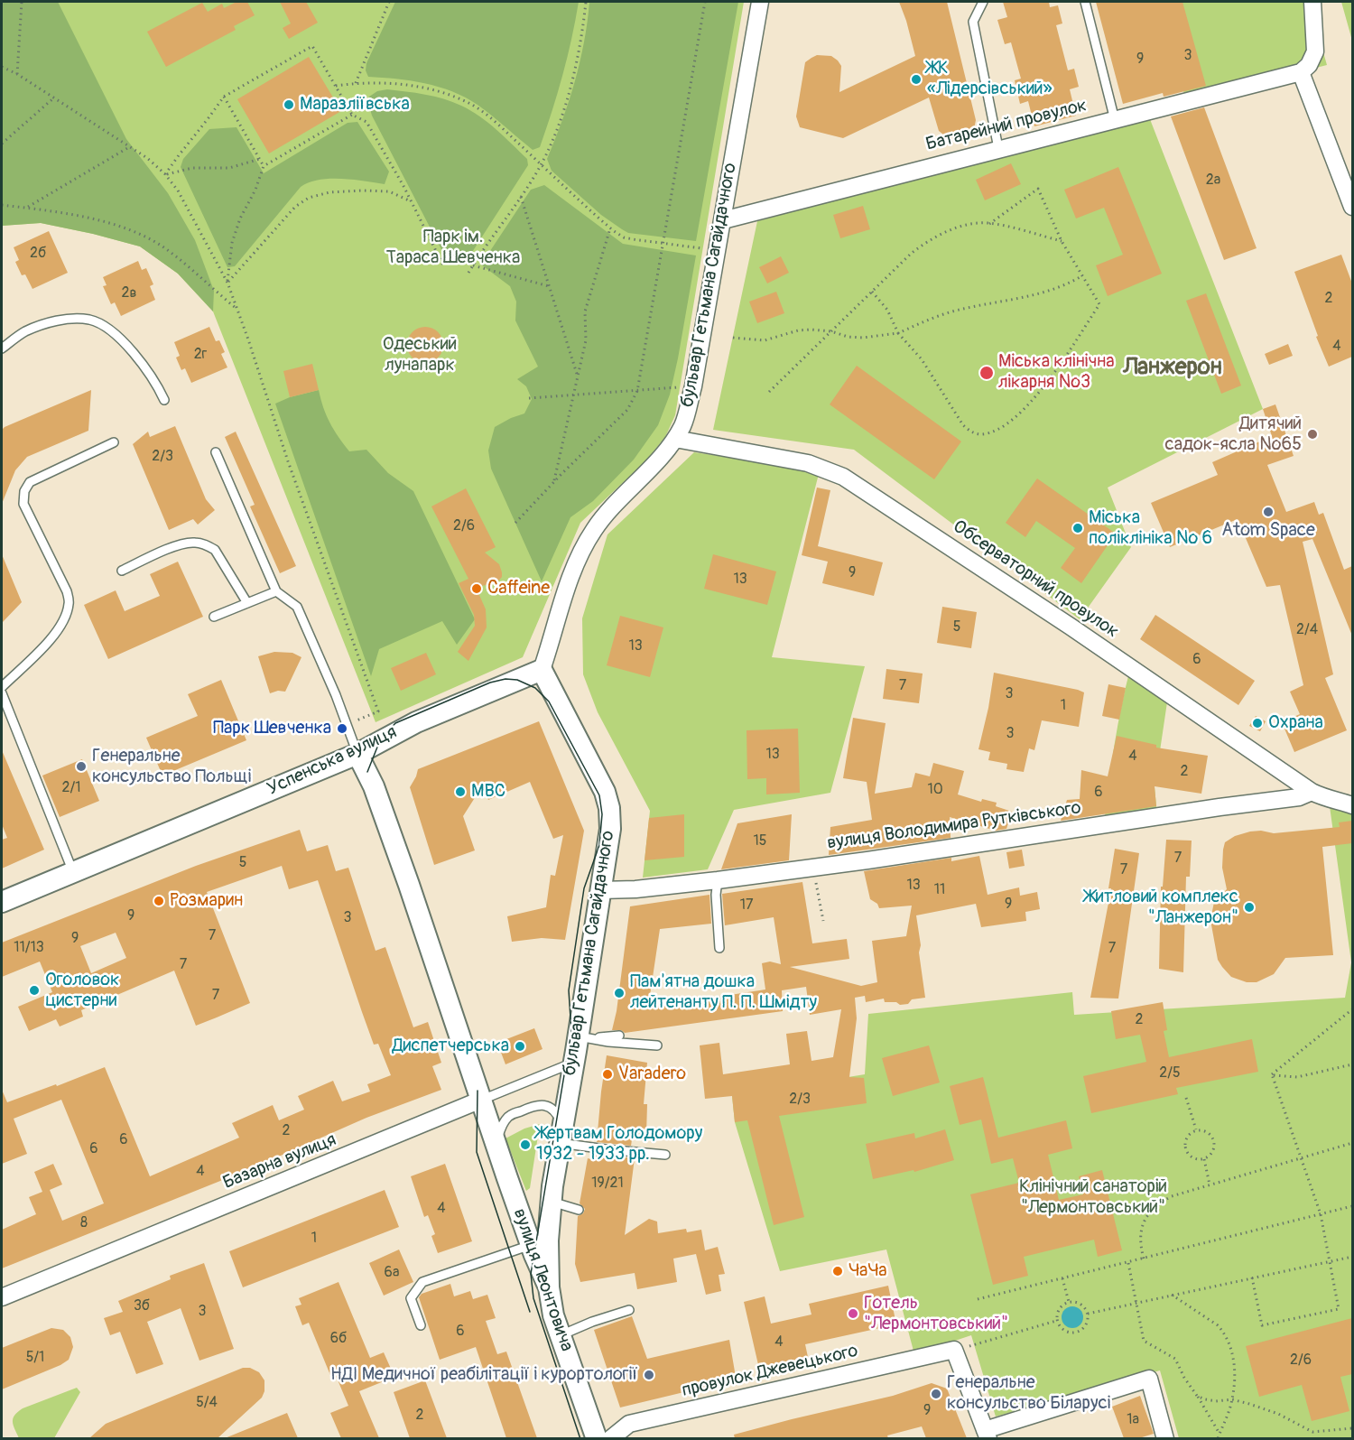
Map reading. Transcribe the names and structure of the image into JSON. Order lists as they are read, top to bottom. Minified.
{"streets":{"street":["Батарейний провулок","бульвар Гетьмана Сагайдачного","Обсерваторний провулок","Успенська вулиця","вулиця Володимира Рутківського","Базарна вулиця","вулиця Леонтовича","провулок Джевецького"]},"crossings":[["Батарейний провулок","бульвар Гетьмана Сагайдачного"],["бульвар Гетьмана Сагайдачного","Обсерваторний провулок"],["бульвар Гетьмана Сагайдачного","Успенська вулиця"],["бульвар Гетьмана Сагайдачного","вулиця Володимира Рутківського"],["бульвар Гетьмана Сагайдачного","Базарна вулиця"],["бульвар Гетьмана Сагайдачного","вулиця Леонтовича"],["Обсерваторний провулок","вулиця Володимира Рутківського"],["Успенська вулиця","вулиця Леонтовича"],["Базарна вулиця","вулиця Леонтовича"]],"districts":["Ланжерон"],"parks":["Парк ім. Тараса Шевченка","Одеський лунапарк","Клінічний санаторій \"Лермонтовський\""],"places":["ЖК «Лідерсівський»","Маразліївська","Міська клінічна лікарня №3","Дитячий садок-ясла №65","Atom Space","Міська поліклініка № 6","Caffeine","Охрана","Парк Шевченка","Генеральне консульство Польщі","МВС","Розмарин","Житловий комплекс \"Ланжерон\"","Оголовок цистерни","Пам'ятна дошка лейтенанту П. П. Шмідту","Диспетчерська","Varadero","Жертвам Голодомору 1932 - 1933 рр.","ЧаЧа","Готель \"Лермонтовський\"","НДІ Медичної реабілітації і курортології","Генеральне консульство Біларусі"],"house_numbers":["3","9","2а","2б","2в","2","4","2г","2/3","2/6","9","13","5","2/4","13","6","7","3","1","3","13","4","2","2/1","10","6","15","7","5","7","13","11","9","17","9","3","7","9","11/13","7","7","7","2","2/5","2/3","2","6","6","4","19/21","4","8","1","6а","3б","3","6","6б","4","5/1","2/6","5/4","9","2","1а"]}
